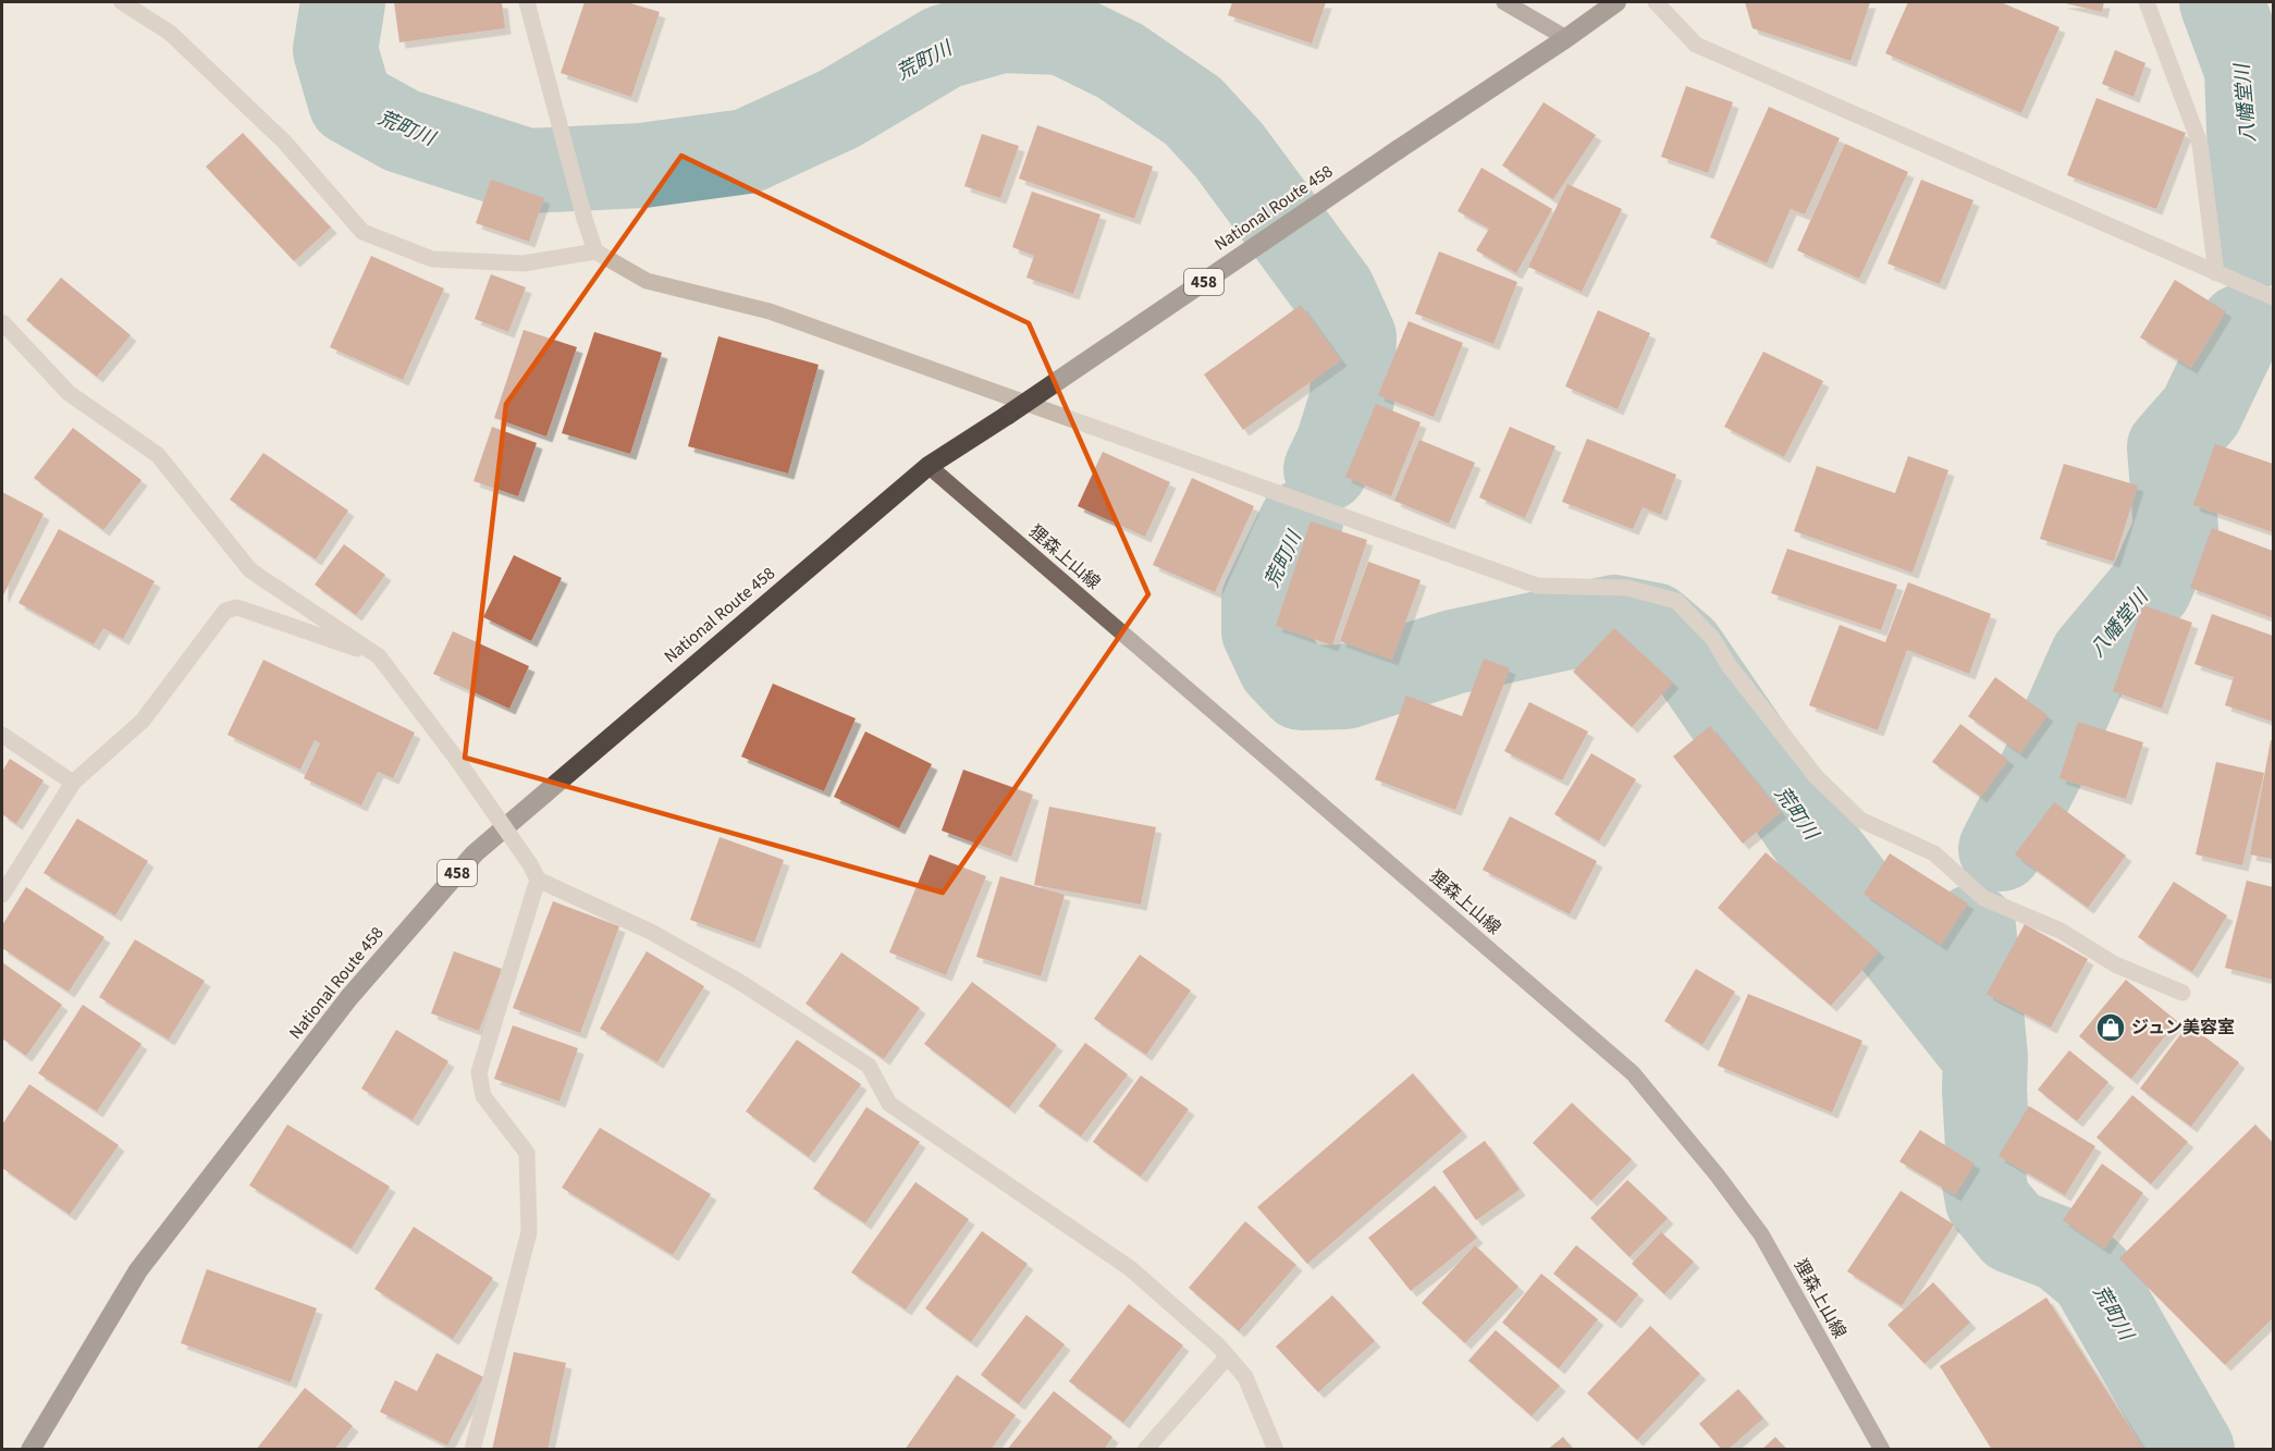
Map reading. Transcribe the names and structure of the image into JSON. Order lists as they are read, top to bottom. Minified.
{"streets":{"highway":["National Route 458","458"],"main road":["狸森上山線"]},"crossings":[["National Route 458","狸森上山線"]],"water":["荒町川","八幡堂川"],"places":{"shop":["ジュン美容室"]}}
